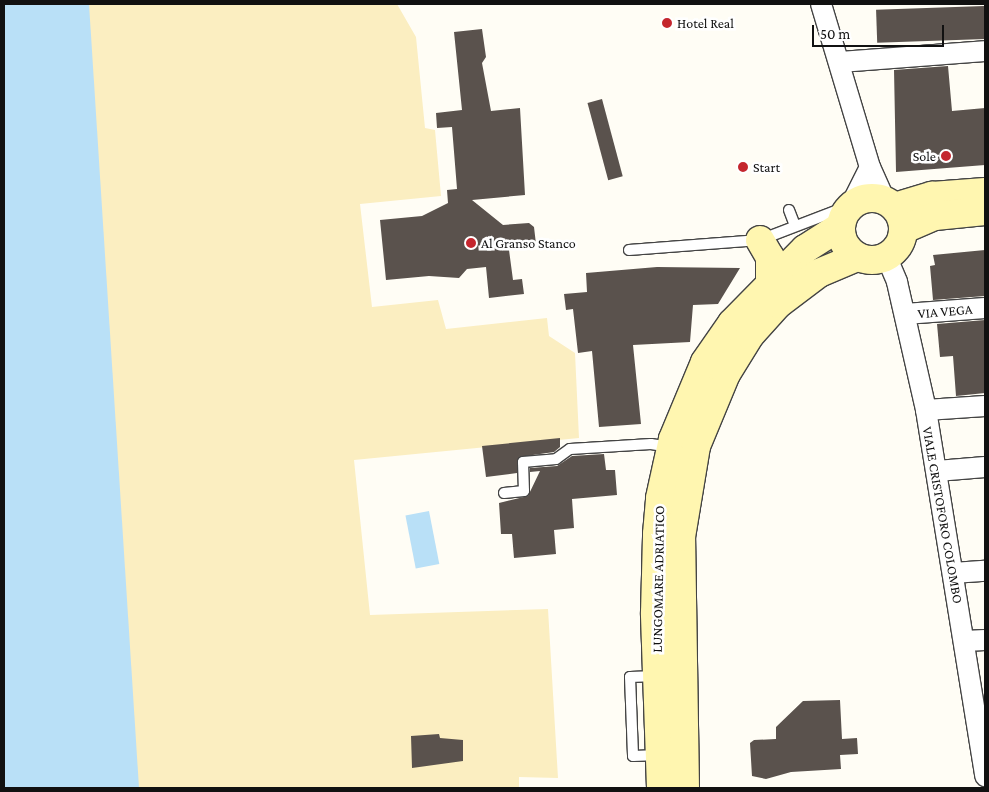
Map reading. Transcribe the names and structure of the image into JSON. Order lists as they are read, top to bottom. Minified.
{"streets":{"street":["VIA VEGA","VIALE CRISTOFORO COLOMBO","LUNGOMARE ADRIATICO"]},"crossings":[["VIA VEGA","VIALE CRISTOFORO COLOMBO"],["VIALE CRISTOFORO COLOMBO","LUNGOMARE ADRIATICO"]],"places":["Hotel Real","Sole","Start","Al Granso Stanco"],"scale_bar":"50 m"}
